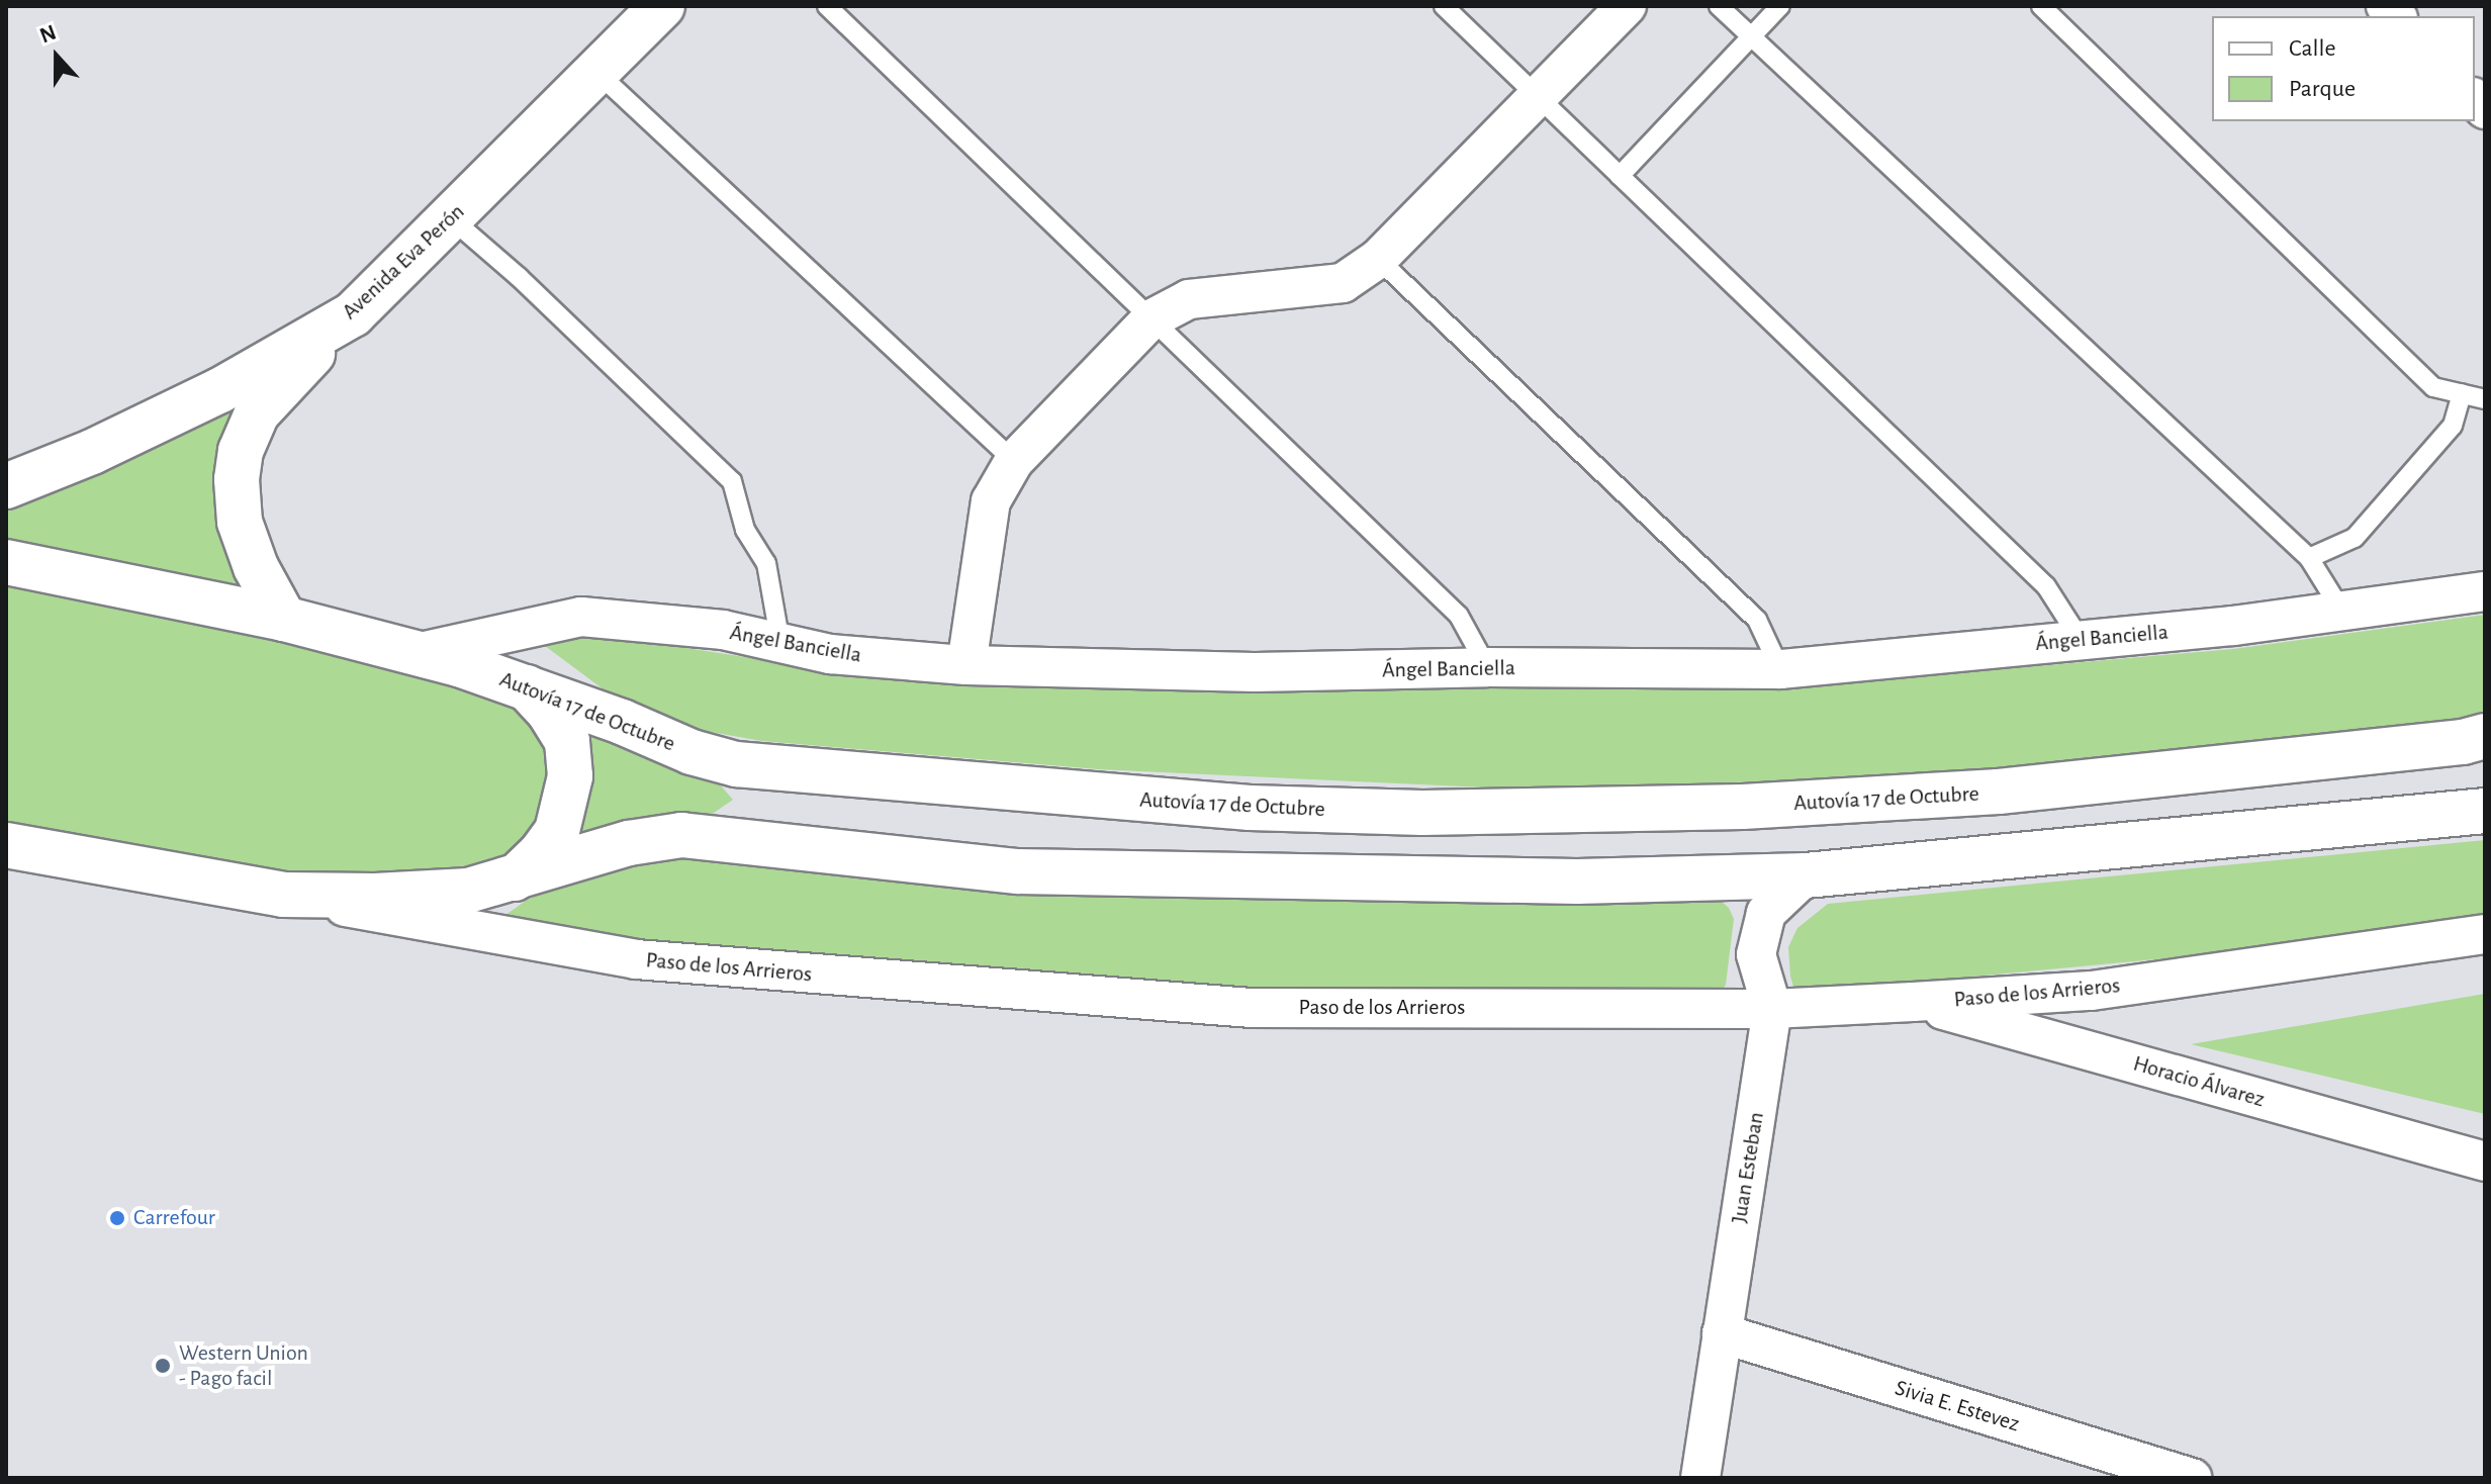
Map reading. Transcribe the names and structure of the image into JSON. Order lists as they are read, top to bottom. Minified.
{"streets":{"main road":["Avenida Eva Perón","Autovía 17 de Octubre"],"street":["Ángel Banciella","Paso de los Arrieros","Horacio Álvarez","Juan Esteban","Sivia E. Estevez"]},"crossings":[["Ángel Banciella","Autovía 17 de Octubre"],["Paso de los Arrieros","Horacio Álvarez"],["Paso de los Arrieros","Juan Esteban"],["Juan Esteban","Sivia E. Estevez"]],"places":["Carrefour","Western Union - Pago facil"],"legend":["Calle","Parque"],"north":"top"}
